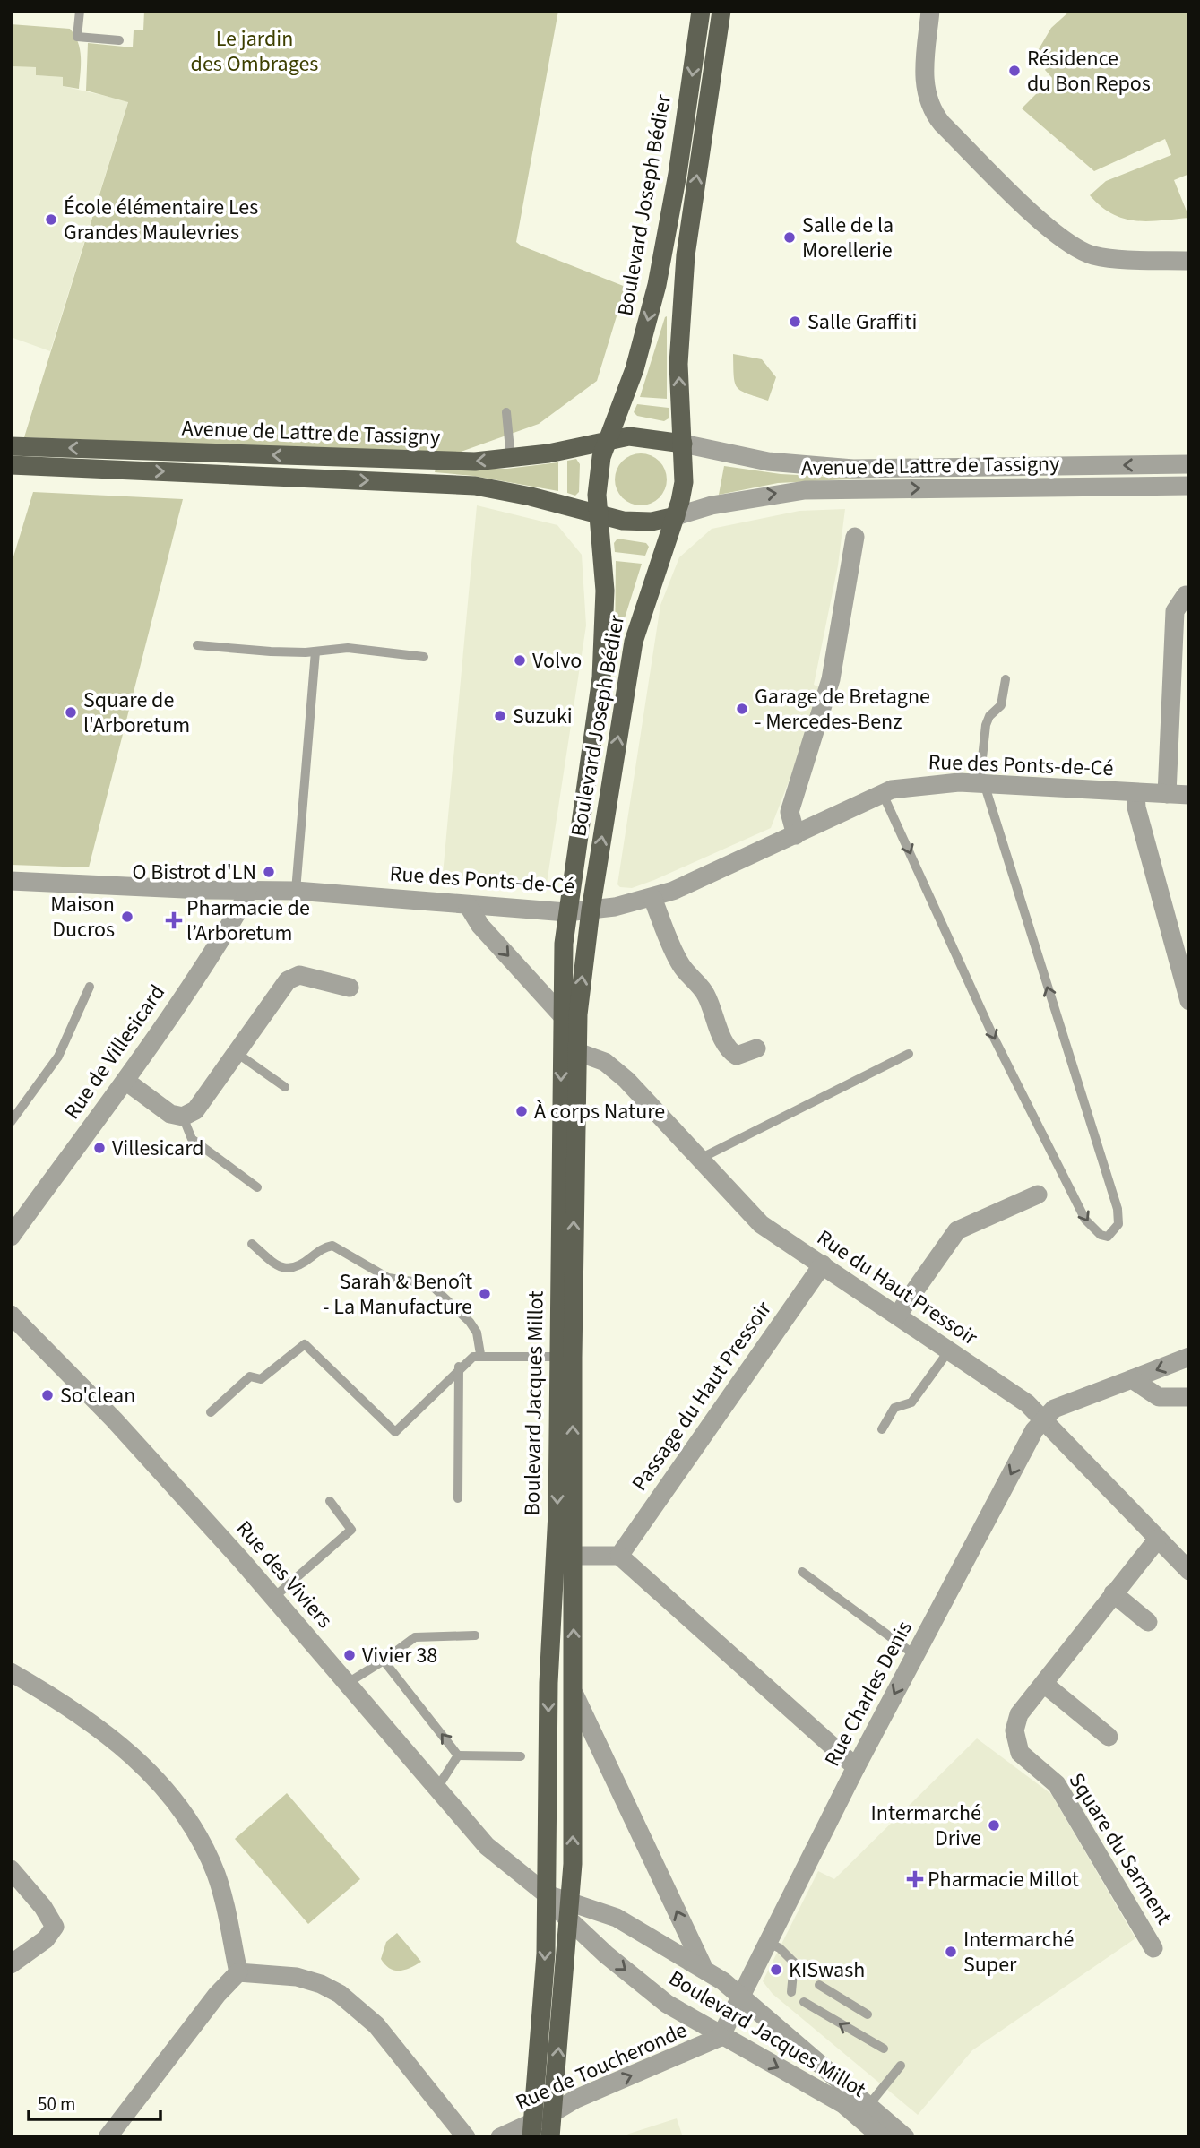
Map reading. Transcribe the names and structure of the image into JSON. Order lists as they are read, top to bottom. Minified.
{"streets":{"main road":["Boulevard Joseph Bédier","Avenue de Lattre de Tassigny","Boulevard Jacques Millot"],"street":["Rue des Ponts-de-Cé","Rue de Villesicard","Rue du Haut Pressoir","Passage du Haut Pressoir","Rue des Viviers","Rue Charles Denis","Square du Sarment","Rue de Toucheronde"]},"crossings":[["Boulevard Joseph Bédier","Avenue de Lattre de Tassigny"],["Boulevard Joseph Bédier","Rue des Ponts-de-Cé"],["Boulevard Joseph Bédier","Boulevard Jacques Millot"],["Rue des Ponts-de-Cé","Rue de Villesicard"],["Rue des Ponts-de-Cé","Boulevard Jacques Millot"],["Rue du Haut Pressoir","Passage du Haut Pressoir"],["Rue du Haut Pressoir","Boulevard Jacques Millot"],["Rue du Haut Pressoir","Rue Charles Denis"],["Rue du Haut Pressoir","Square du Sarment"],["Boulevard Jacques Millot","Rue des Viviers"],["Boulevard Jacques Millot","Rue Charles Denis"],["Boulevard Jacques Millot","Rue de Toucheronde"],["Rue Charles Denis","Rue de Toucheronde"]],"one_way":["Rue Charles Denis","Rue de Toucheronde"],"parks":["Le jardin des Ombrages"],"places":{"other":["Résidence du Bon Repos","École élémentaire Les Grandes Maulevries","Salle de la Morellerie","Salle Graffiti","Volvo","Garage de Bretagne - Mercedes-Benz","Square de l'Arboretum","Suzuki","O Bistrot d'LN","Maison Ducros","À corps Nature","Villesicard","Sarah & Benoît - La Manufacture","So'clean","Vivier 38","Intermarché Drive","Intermarché Super","KISwash"],"health":["Pharmacie de l’Arboretum","Pharmacie Millot"]},"scale_bar":"50 m"}
